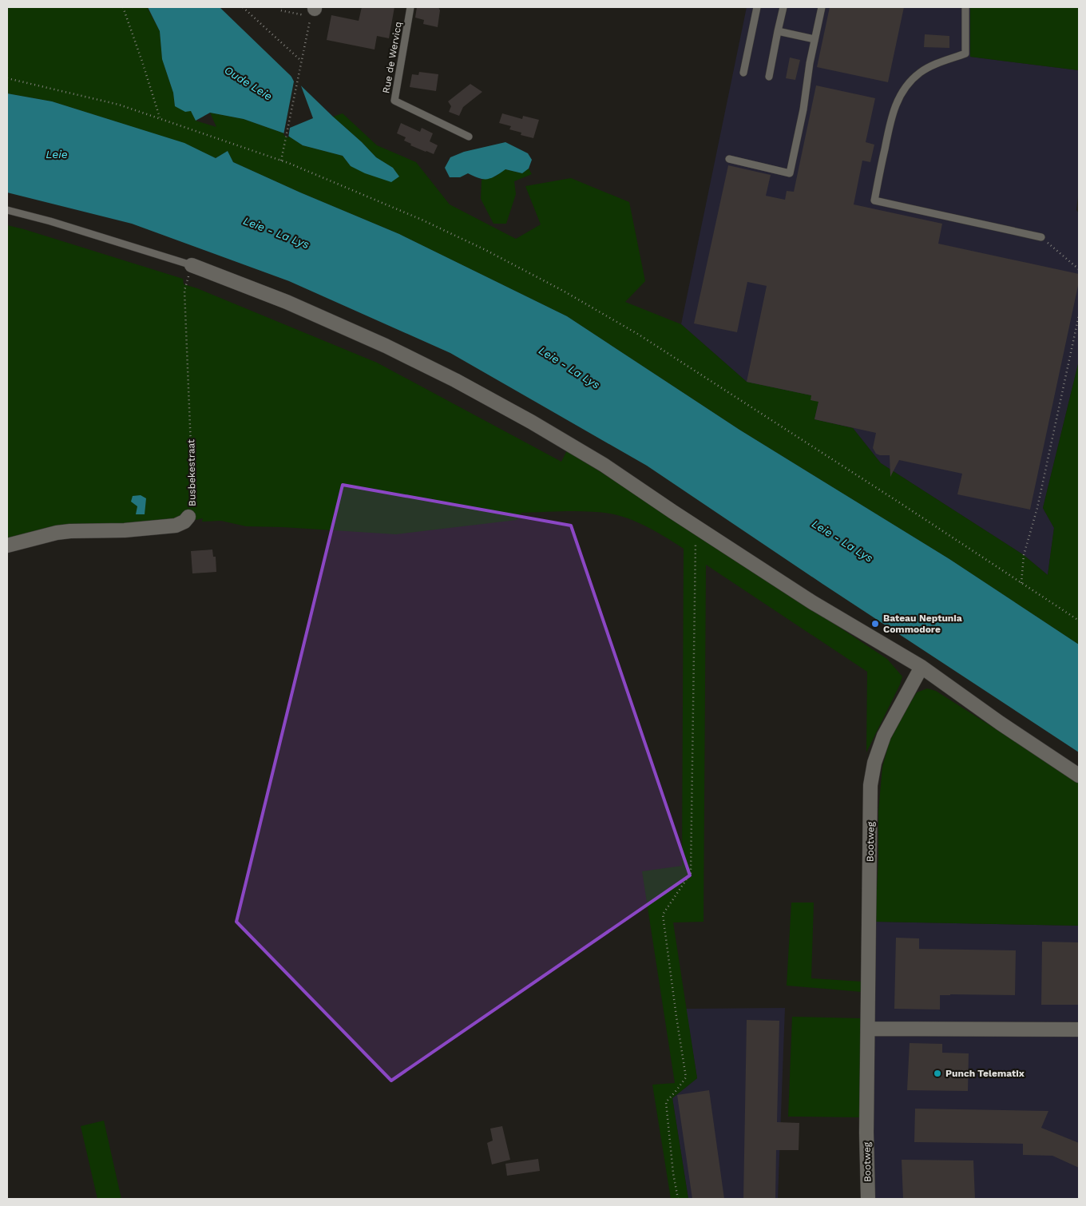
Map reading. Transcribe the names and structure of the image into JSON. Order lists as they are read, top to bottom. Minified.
{"streets":{"street":["Busbekestraat","Bootweg"],"lane":["Rue de Wervicq"]},"water":["Oude Leie","Leie","Leie - La Lys"],"places":["Bateau Neptunia Commodore","Punch Telematix"]}
